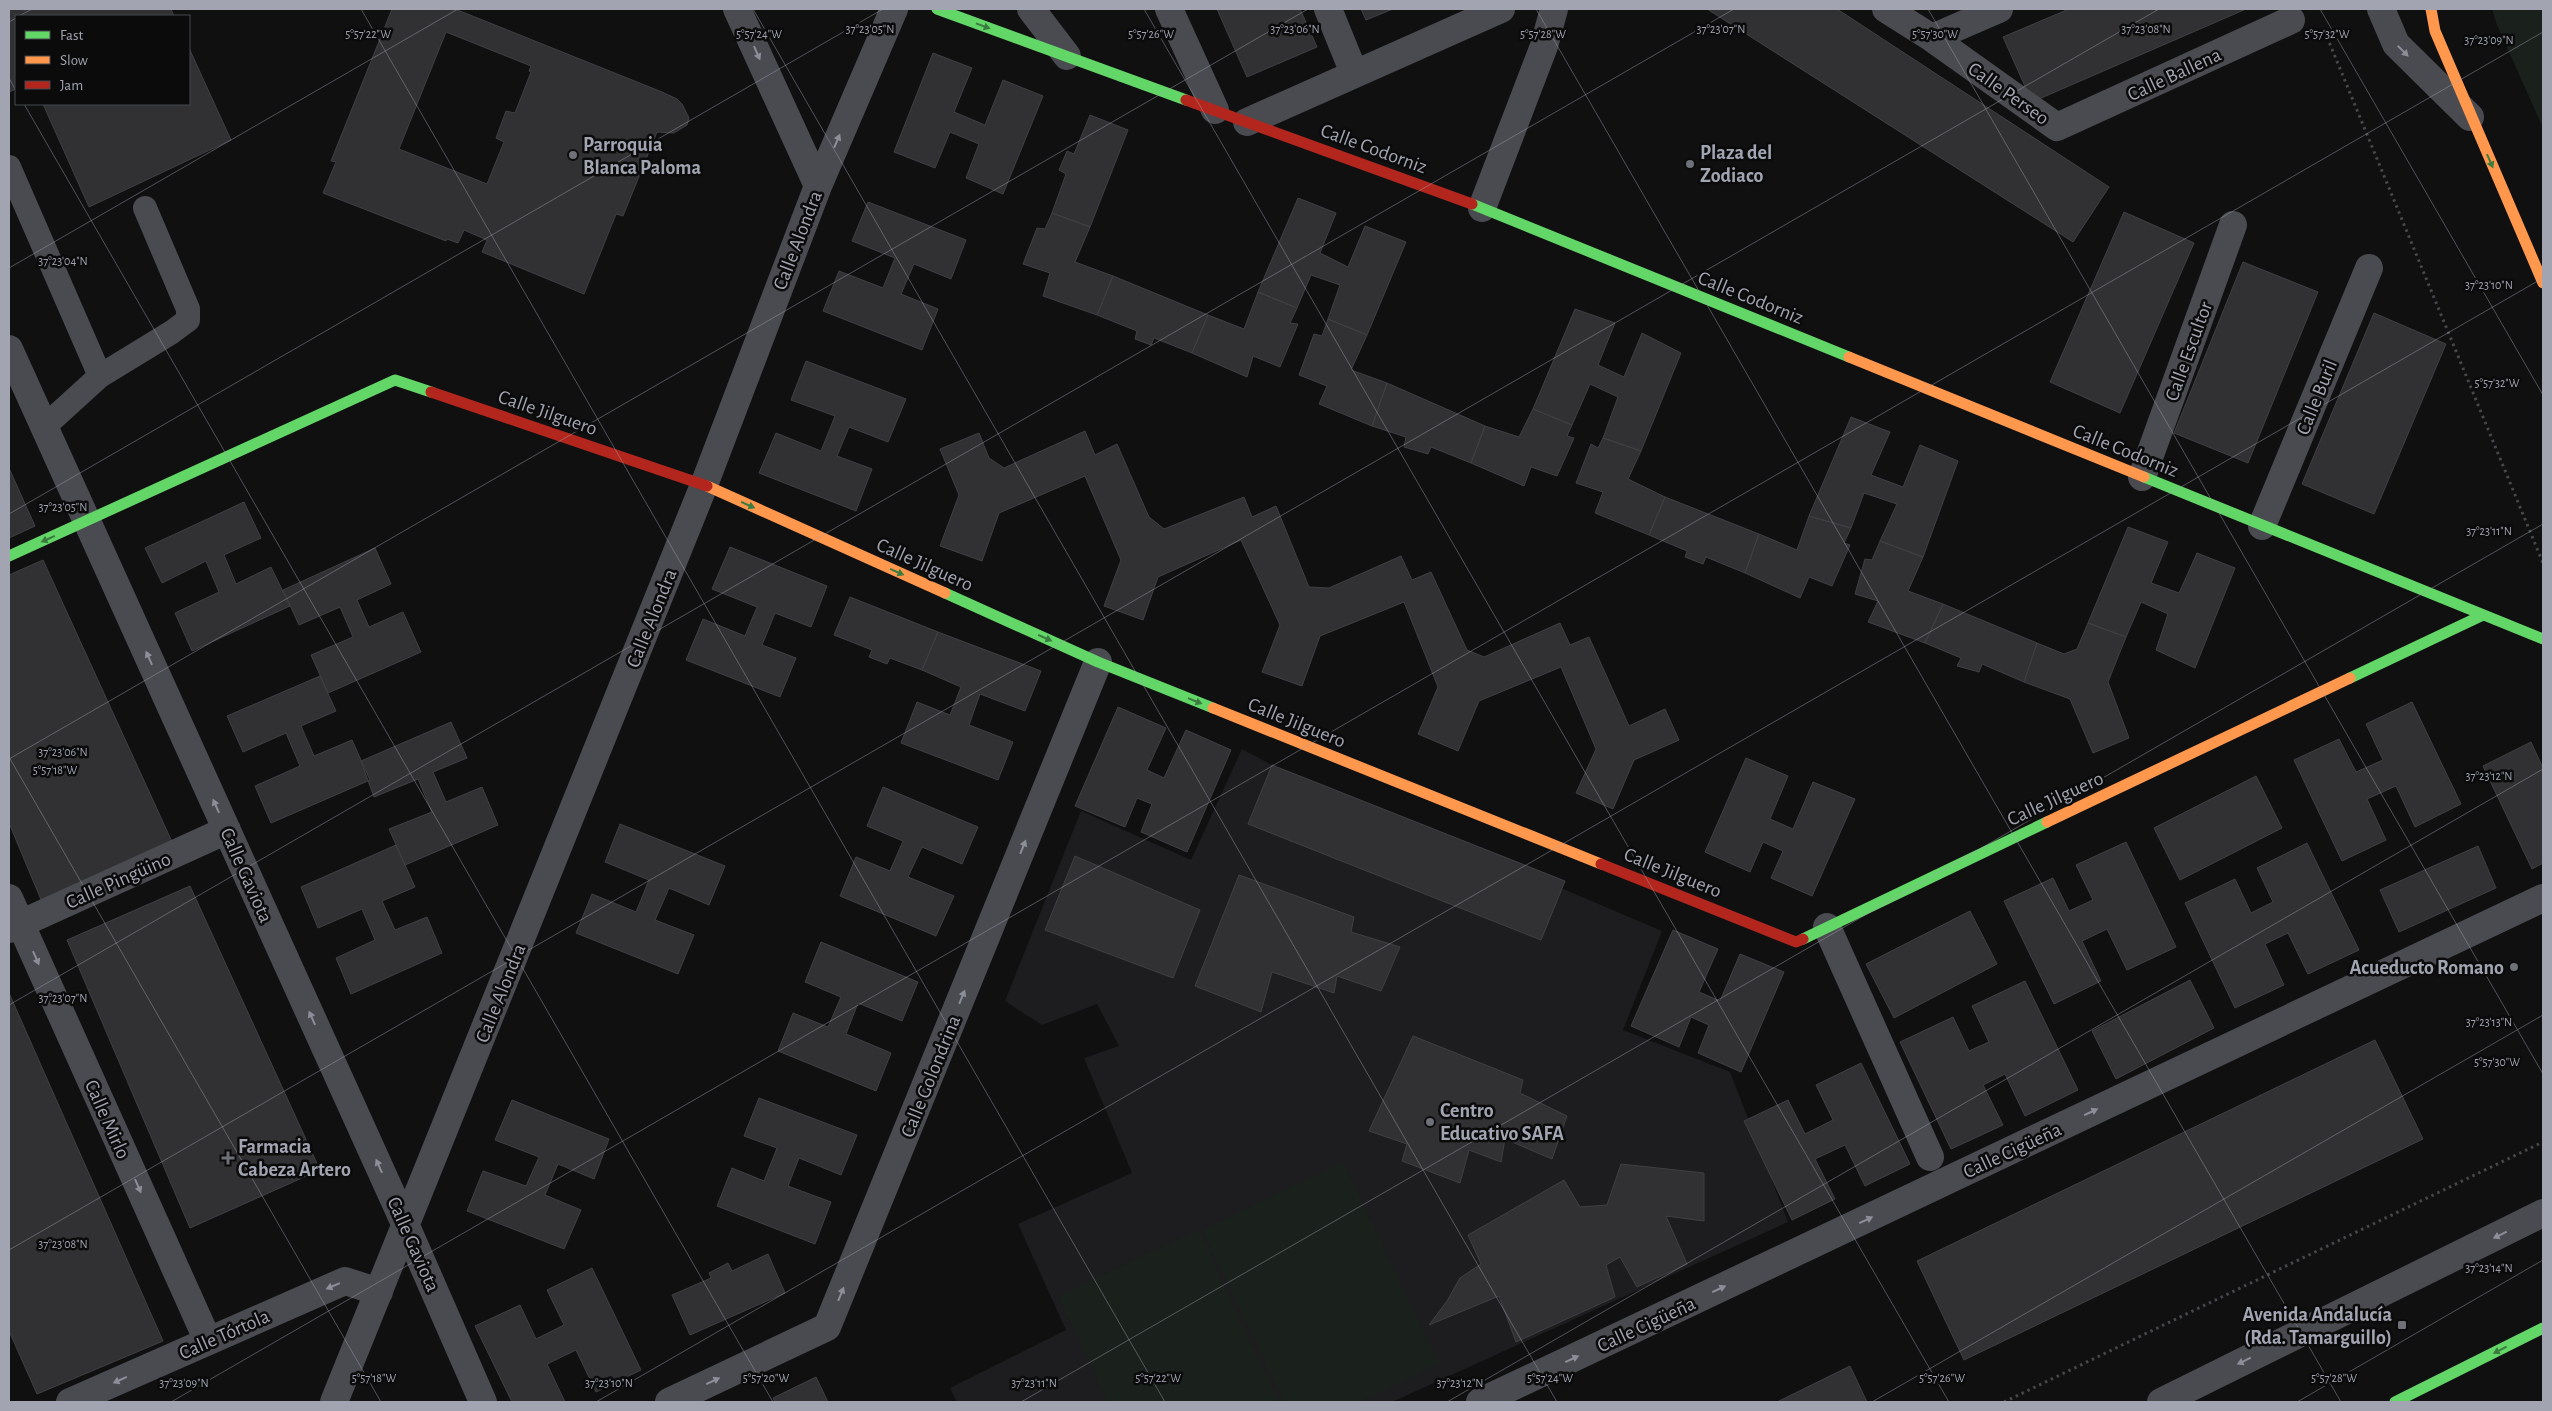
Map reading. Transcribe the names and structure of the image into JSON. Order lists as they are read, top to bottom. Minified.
{"streets":{"street":["Calle Ballena","Calle Perseo","Calle Codorniz","Calle Alondra","Calle Escultor","Calle Buril","Calle Jilguero","Calle Gaviota","Calle Pingüino","Calle Golondrina","Calle Mirlo","Calle Cigüeña","Calle Tórtola"]},"crossings":[["Calle Ballena","Calle Perseo"],["Calle Codorniz","Calle Escultor"],["Calle Codorniz","Calle Buril"],["Calle Codorniz","Calle Jilguero"],["Calle Alondra","Calle Jilguero"],["Calle Alondra","Calle Gaviota"],["Calle Alondra","Calle Tórtola"],["Calle Jilguero","Calle Gaviota"],["Calle Jilguero","Calle Golondrina"],["Calle Gaviota","Calle Pingüino"],["Calle Pingüino","Calle Mirlo"],["Calle Mirlo","Calle Tórtola"]],"one_way":["Calle Jilguero","Calle Gaviota","Calle Golondrina","Calle Mirlo","Calle Cigüeña","Calle Tórtola"],"places":{"other":["Parroquia Blanca Paloma","Plaza del Zodiaco","Acueducto Romano","Centro Educativo SAFA"],"health":["Farmacia Cabeza Artero"],"transit":["Avenida Andalucía (Rda. Tamarguillo)"]},"legend":["Fast","Slow","Jam"],"coordinates":["37°23'05\"N","37°23'06\"N","37°23'07\"N","37°23'08\"N","5°57'22\"W","5°57'24\"W","5°57'26\"W","5°57'28\"W","5°57'30\"W","5°57'32\"W","37°23'09\"N","37°23'04\"N","37°23'10\"N","37°23'11\"N","5°57'18\"W","37°23'12\"N","37°23'13\"N","37°23'14\"N","5°57'20\"W"]}
